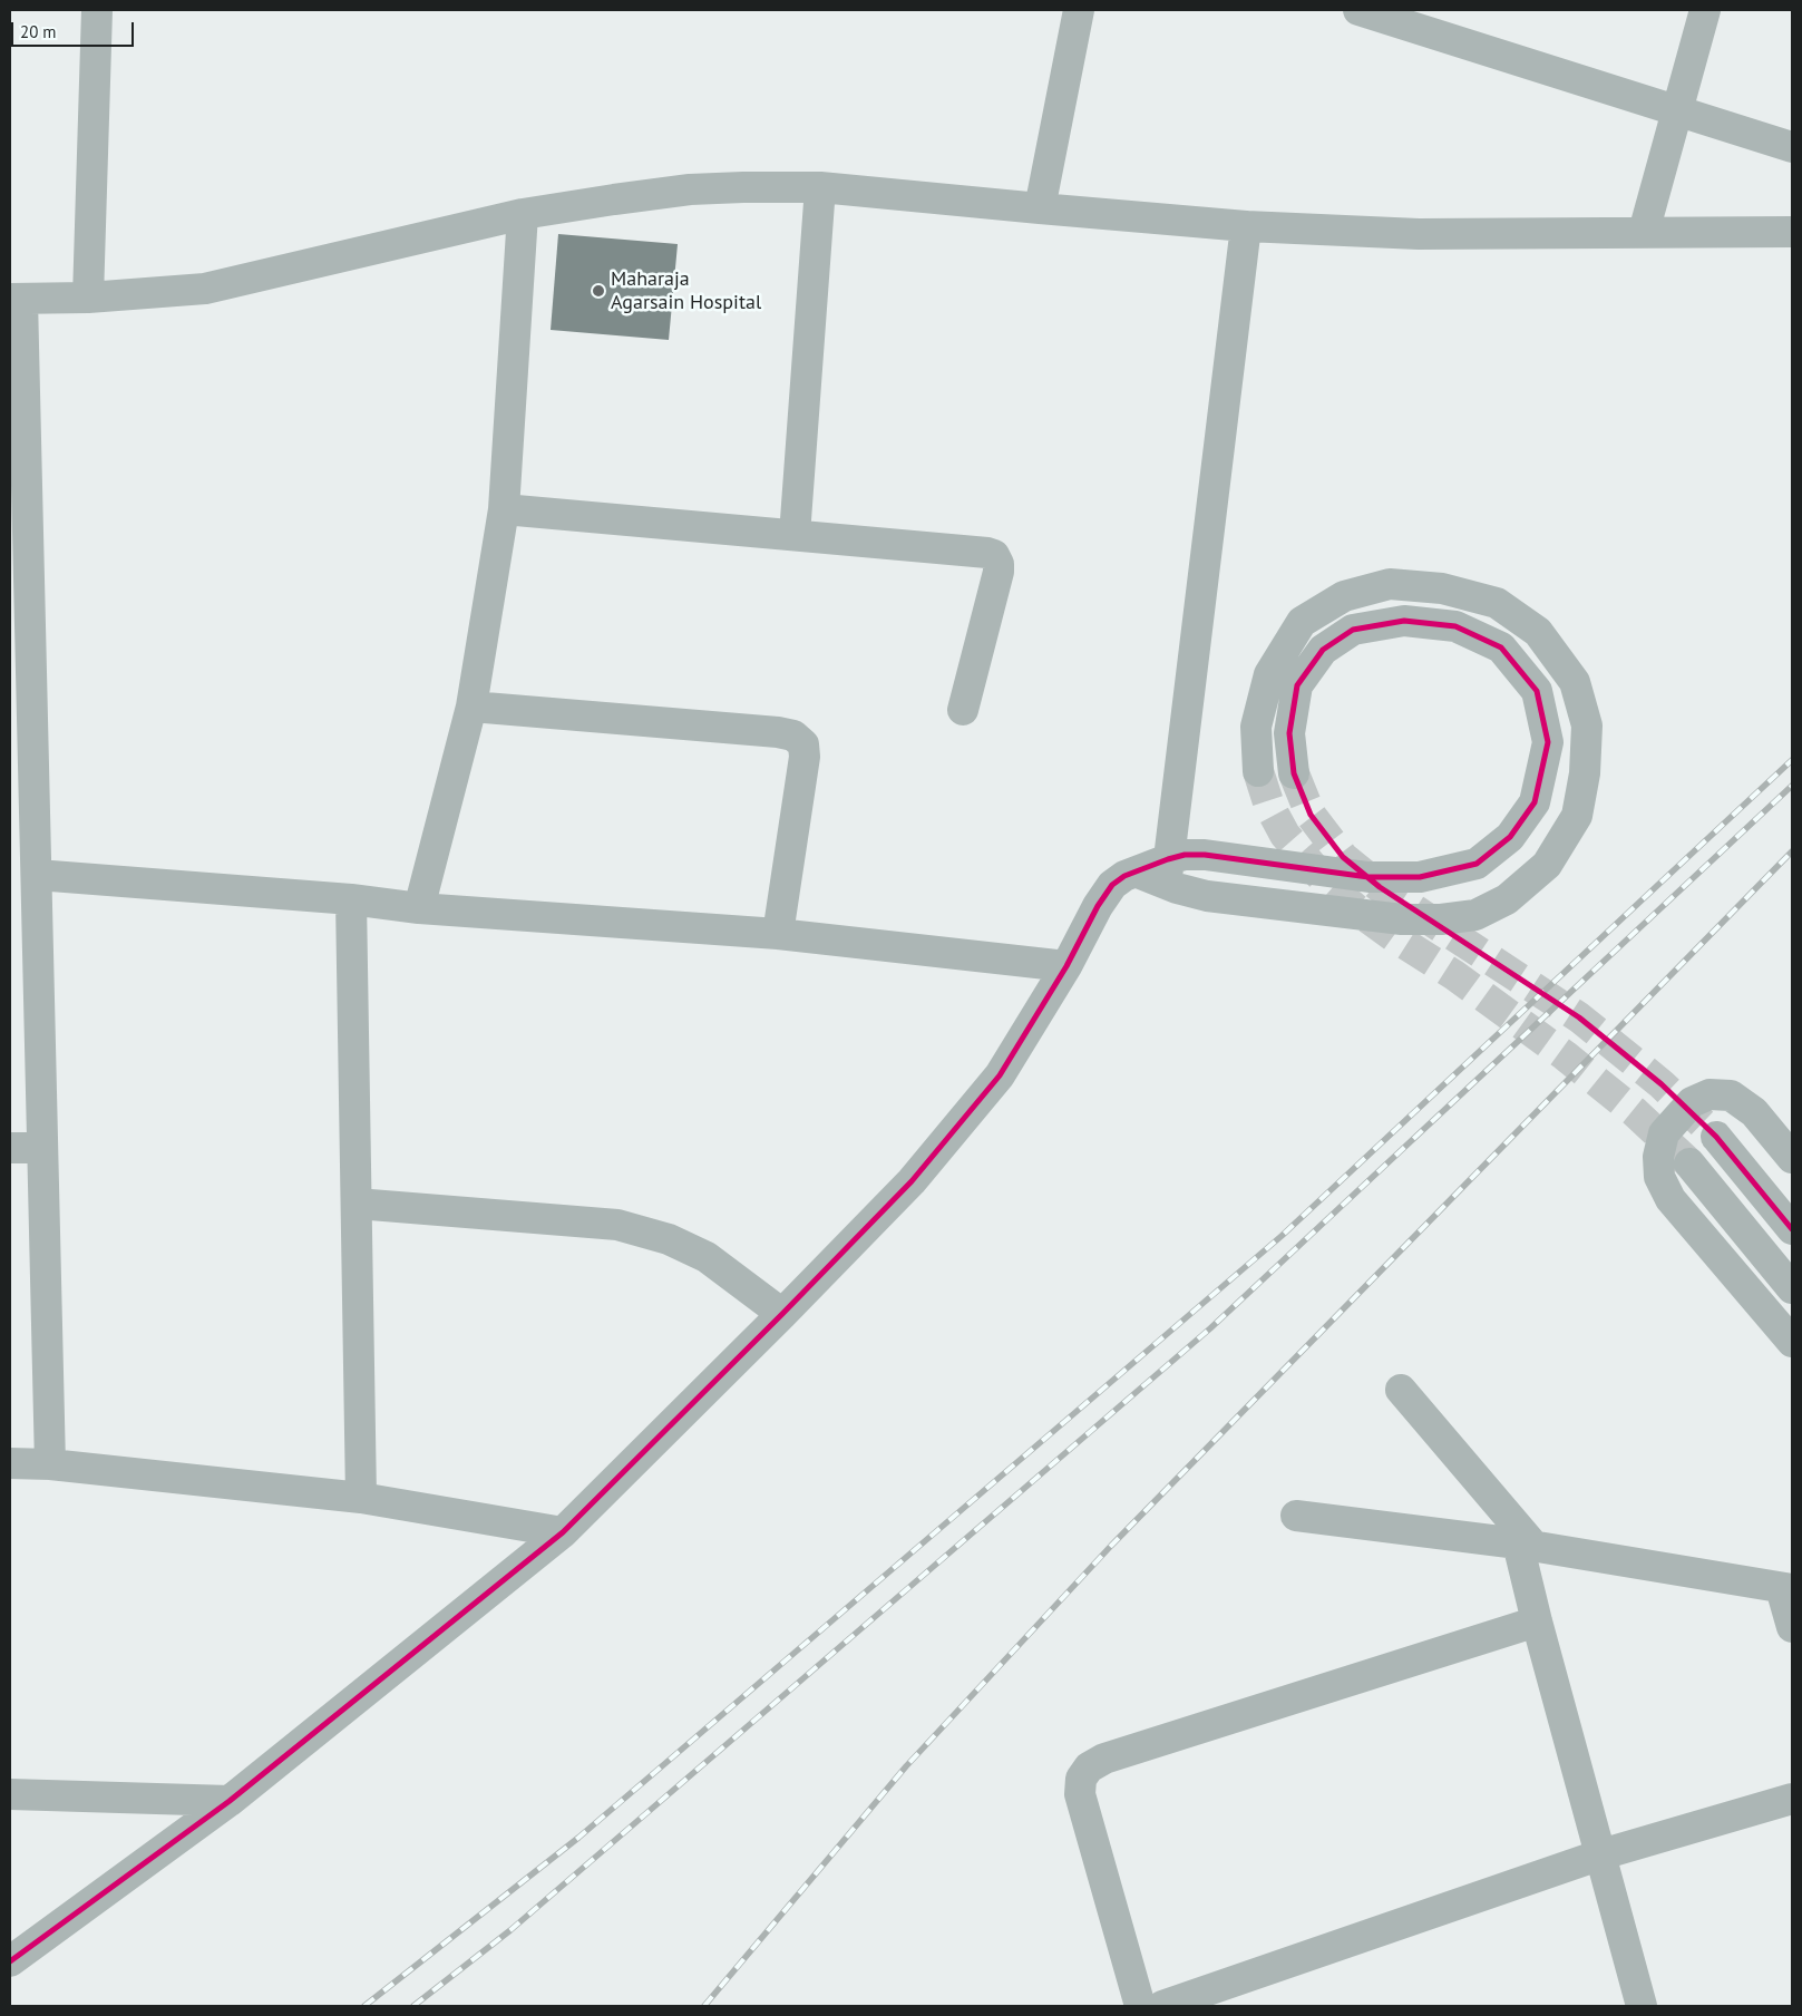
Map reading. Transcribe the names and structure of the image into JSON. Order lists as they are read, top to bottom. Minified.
{"places":["Maharaja Agarsain Hospital"],"scale_bar":"20 m"}
